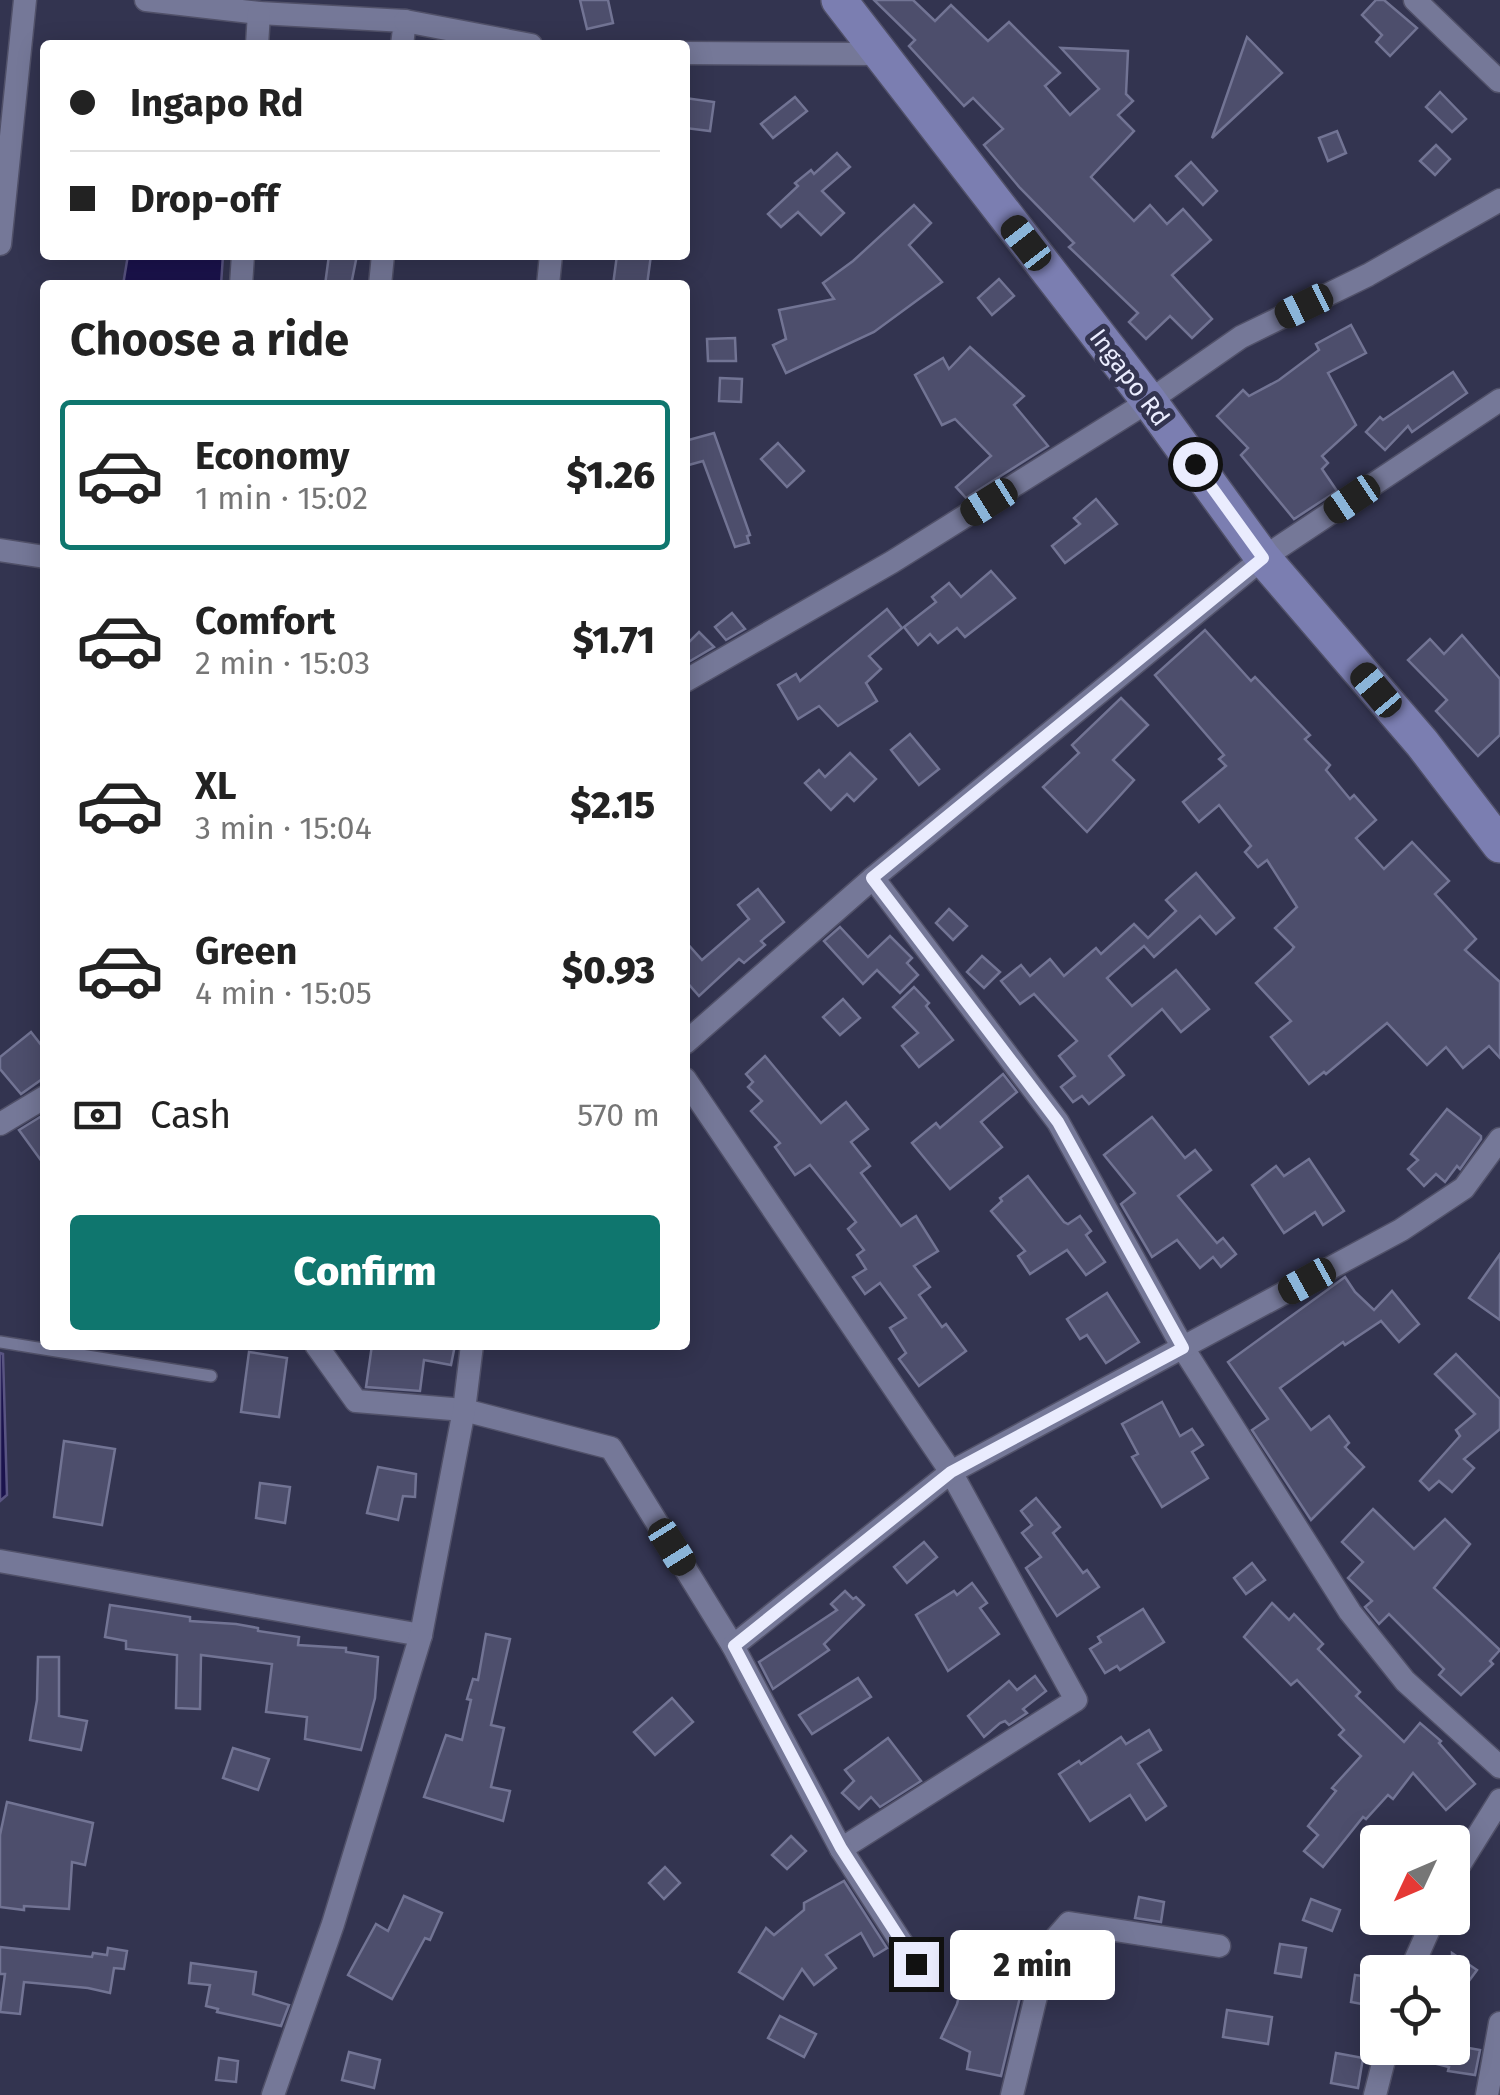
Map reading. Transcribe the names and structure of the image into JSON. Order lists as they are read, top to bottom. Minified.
{"streets":{"main road":["Ingapo Rd"]},"north":"bottom left","page":{"banner":["Ingapo Rd","Drop-off"],"heading":"Choose a ride","list":[{"name":"Economy","note":"1 min · 15:02","value":"$1.26"},{"name":"Comfort","note":"2 min · 15:03","value":"$1.71"},{"name":"XL","note":"3 min · 15:04","value":"$2.15"},{"name":"Green","note":"4 min · 15:05","value":"$0.93"}],"pay":["Cash","570 m"],"buttons":"Confirm","bubble":"2 min"}}
